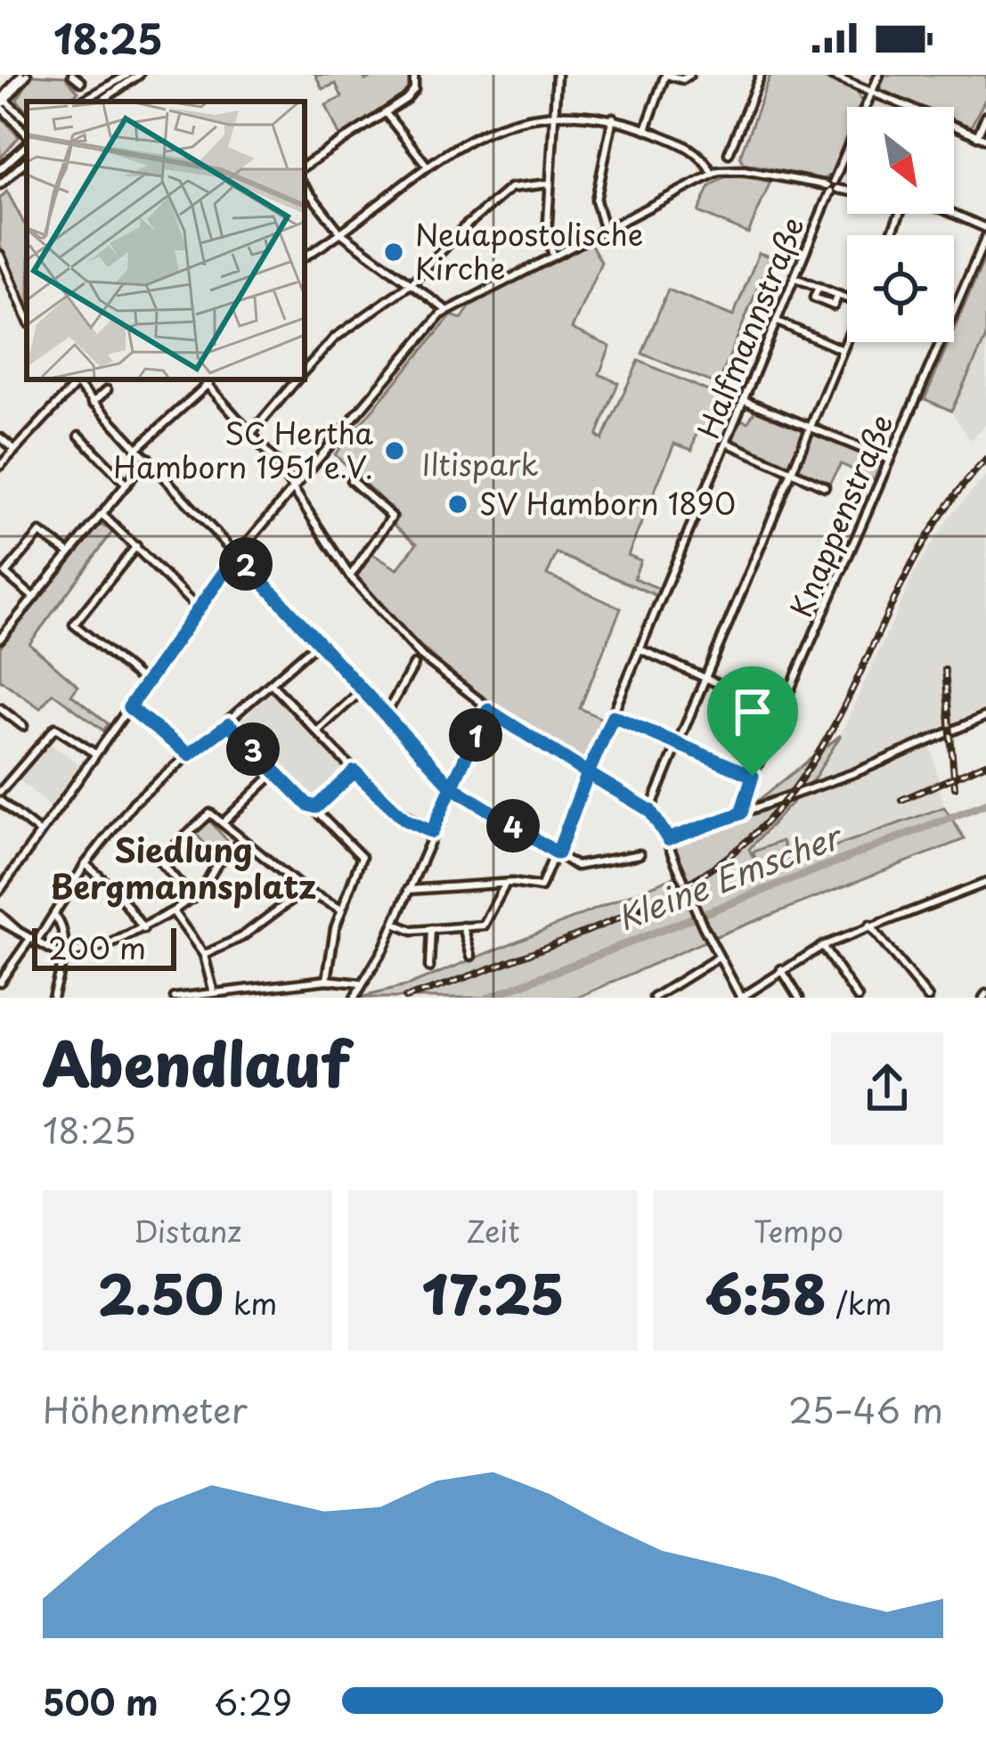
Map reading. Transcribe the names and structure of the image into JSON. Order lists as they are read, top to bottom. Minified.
{"streets":{"street":["Halfmannstraße","Knappenstraße"]},"districts":["Siedlung Bergmannsplatz"],"water":["Kleine Emscher"],"parks":["Iltispark"],"places":["Neuapostolische Kirche","SC Hertha Hamborn 1951 e.V.","SV Hamborn 1890"],"scale_bar":"200 m","north":"bottom right","page":{"status":"18:25","pins":["2","1","3","4"],"scale":"200 m","heading":["Abendlauf","18:25"],"stats":[["Distanz","2.50 km"],["Zeit","17:25"],["Tempo","6:58 /km"]],"chart":["Höhenmeter","25–46 m"],"list":[{"name":"500 m","note":"6:29"}]}}
